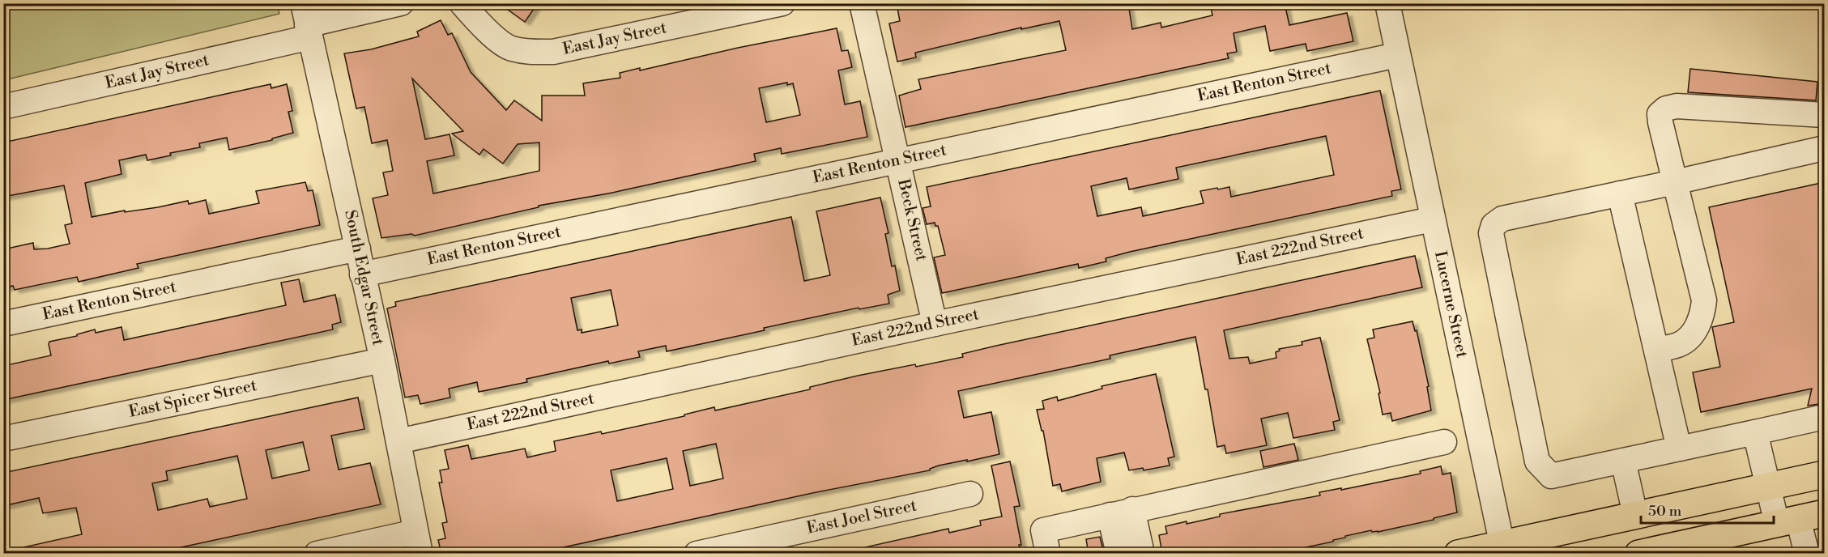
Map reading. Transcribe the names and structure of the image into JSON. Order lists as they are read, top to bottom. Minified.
{"streets":{"street":["East Jay Street","East Renton Street","Beck Street","East 222nd Street","South Edgar Street","Lucerne Street","East Spicer Street","East Joel Street"]},"crossings":[["East Jay Street","South Edgar Street"],["East Renton Street","Beck Street"],["East Renton Street","South Edgar Street"],["East Renton Street","Lucerne Street"],["Beck Street","East 222nd Street"],["East 222nd Street","South Edgar Street"],["East 222nd Street","Lucerne Street"],["South Edgar Street","East Spicer Street"]],"scale_bar":"50 m"}
